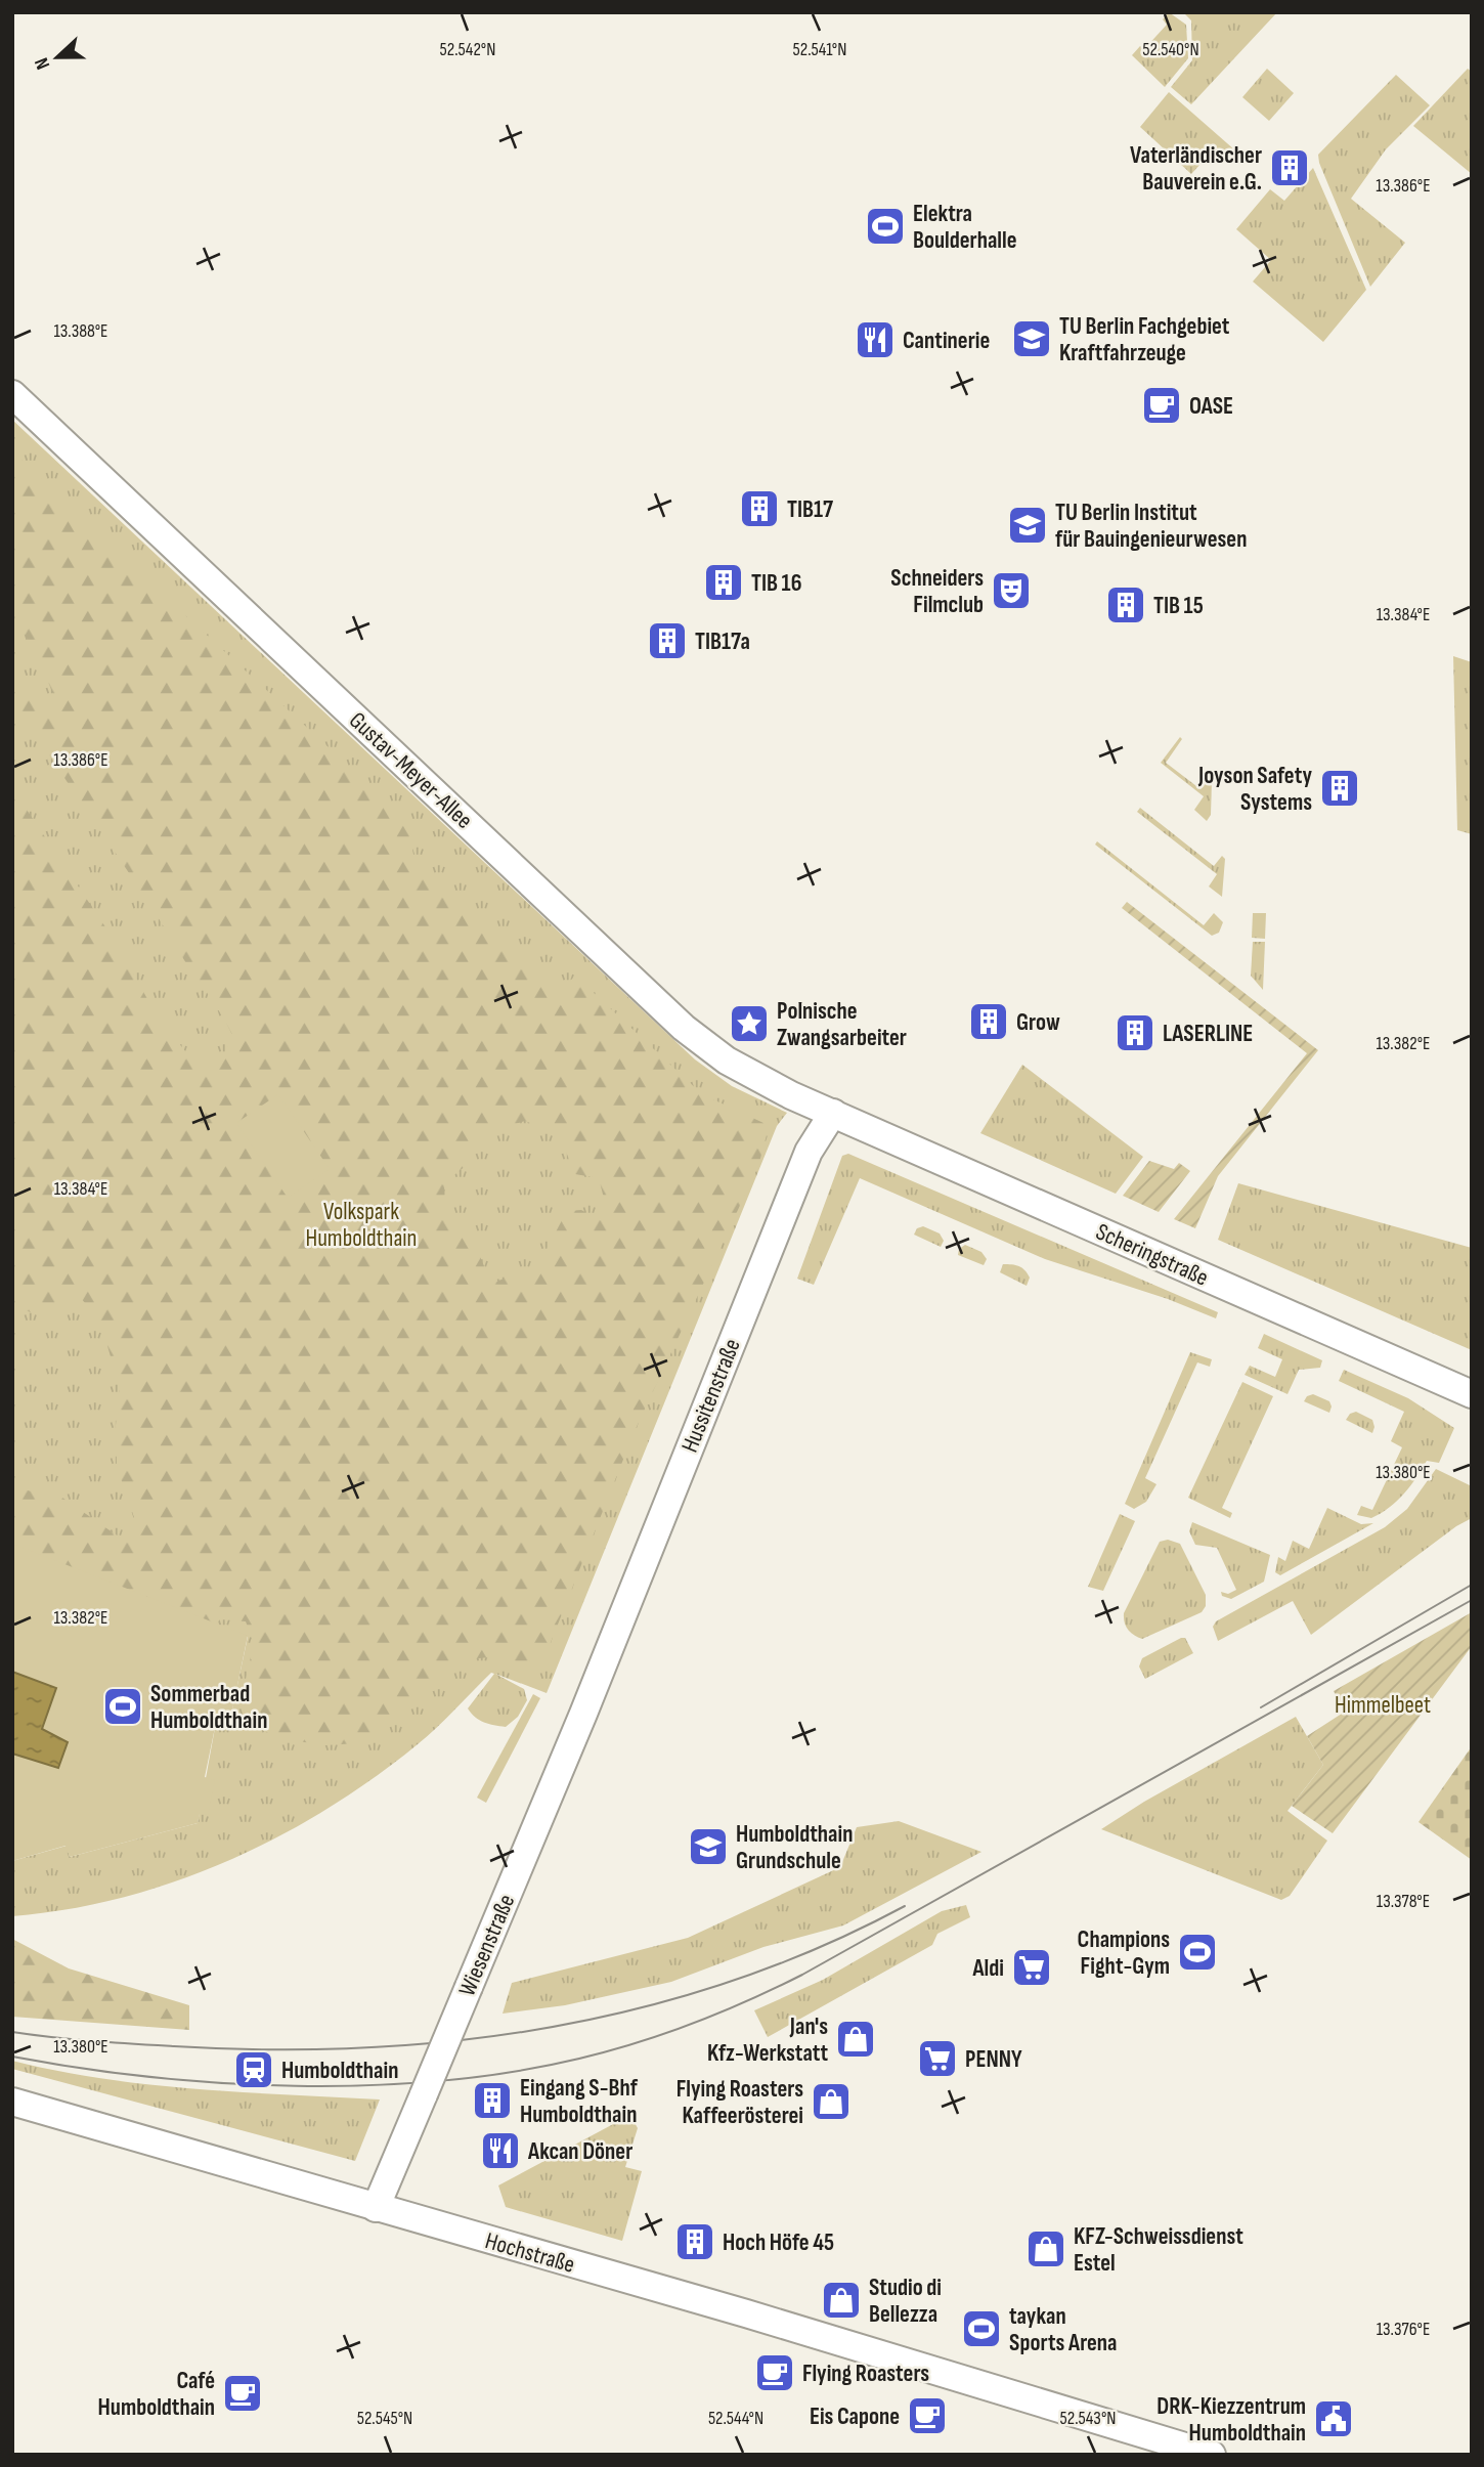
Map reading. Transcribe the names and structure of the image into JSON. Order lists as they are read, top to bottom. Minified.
{"streets":{"street":["Gustav-Meyer-Allee","Scheringstraße","Hussitenstraße","Wiesenstraße","Hochstraße"]},"crossings":[["Gustav-Meyer-Allee","Scheringstraße"],["Gustav-Meyer-Allee","Hussitenstraße"],["Scheringstraße","Hussitenstraße"],["Hussitenstraße","Wiesenstraße"],["Wiesenstraße","Hochstraße"]],"parks":["Volkspark Humboldthain","Himmelbeet"],"places":{"building":["Vaterländischer Bauverein e.G.","TIB17","TIB 16","TIB 15","TIB17a","Joyson Safety Systems","Grow","LASERLINE","Eingang S-Bhf Humboldthain","Hoch Höfe 45"],"sports":["Elektra Boulderhalle","Sommerbad Humboldthain","Champions Fight-Gym","taykan Sports Arena"],"school or university":["TU Berlin Fachgebiet Kraftfahrzeuge","TU Berlin Institut für Bauingenieurwesen","Humboldthain Grundschule"],"restaurant":["Cantinerie","Akcan Döner"],"cafe":["OASE","Flying Roasters","Café Humboldthain","Eis Capone"],"theatre":["Schneiders Filmclub"],"place":["Polnische Zwangsarbeiter"],"supermarket":["Aldi","PENNY"],"shop":["Jan's Kfz-Werkstatt","Flying Roasters Kaffeerösterei","KFZ-Schweissdienst Estel","Studio di Bellezza"],"station":["Humboldthain"],"public building":["DRK-Kiezzentrum Humboldthain"]},"north":"left","coordinates":["52.542°N","52.541°N","52.540°N","13.386°E","13.388°E","13.384°E","13.382°E","13.380°E","13.378°E","13.376°E","52.545°N","52.544°N","52.543°N"]}
